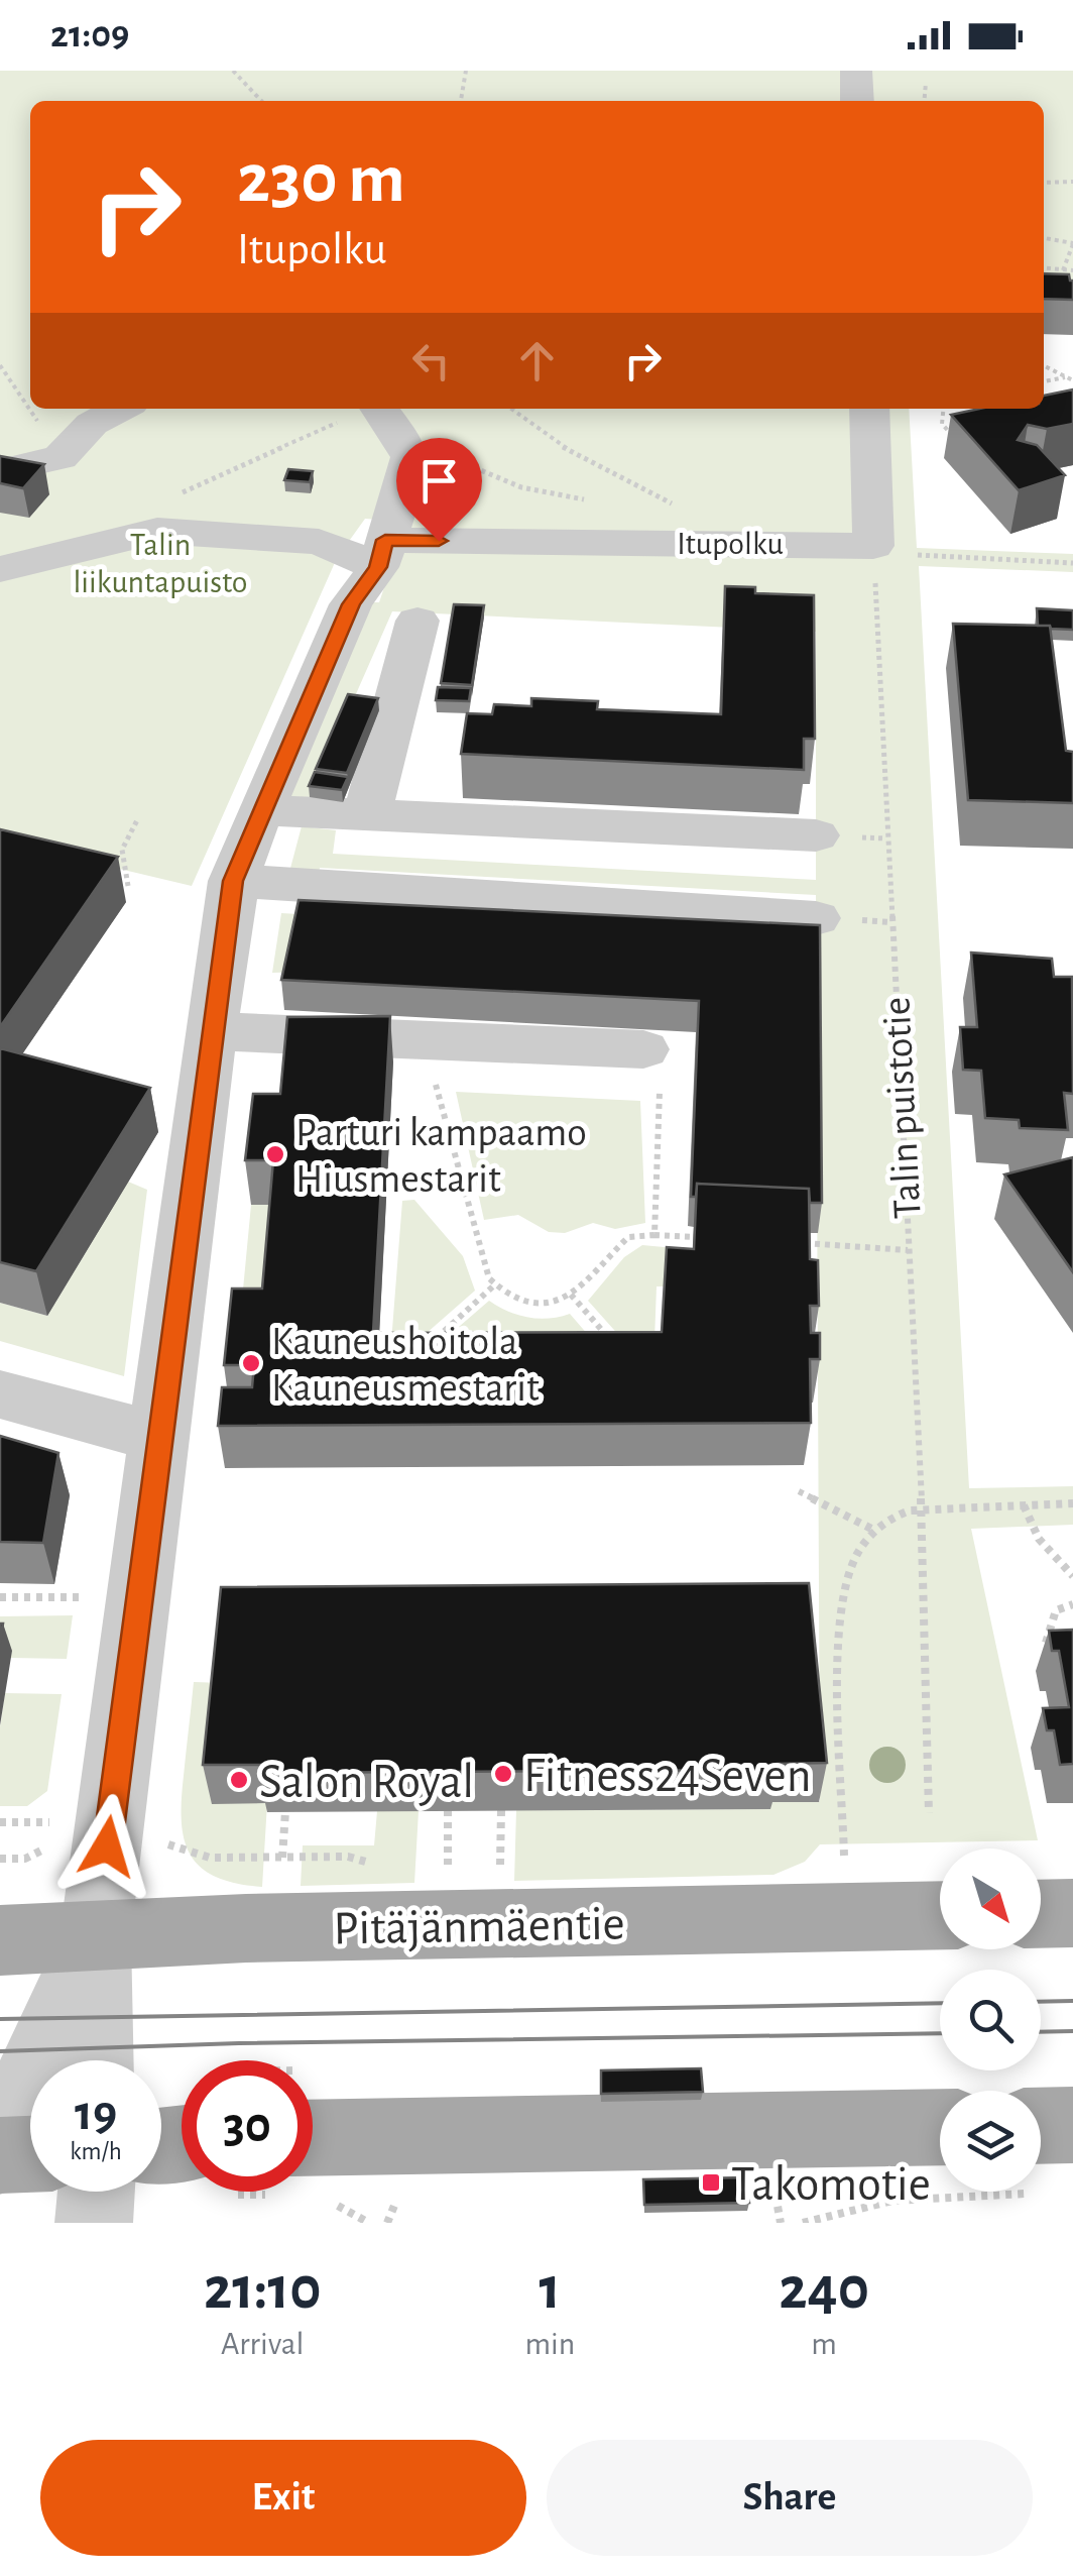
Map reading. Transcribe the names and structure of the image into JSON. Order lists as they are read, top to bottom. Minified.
{"streets":{"main road":["Pitäjänmäentie"],"street":["Itupolku"],"path":["Talin puistotie"]},"crossings":[["Itupolku","Talin puistotie"]],"parks":["Talin liikuntapuisto"],"places":{"other":["Parturi kampaamo Hiusmestarit","Kauneushoitola Kauneusmestarit","Fitness24Seven","Salon Royal"],"transit":["Takomotie"]},"north":"bottom right","page":{"status":"21:09","turn":["230 m","Itupolku"],"speed":"19 km/h","limit":"30","eta":["21:10","Arrival","1","min","240","m"],"buttons":["Exit","Share"]}}
